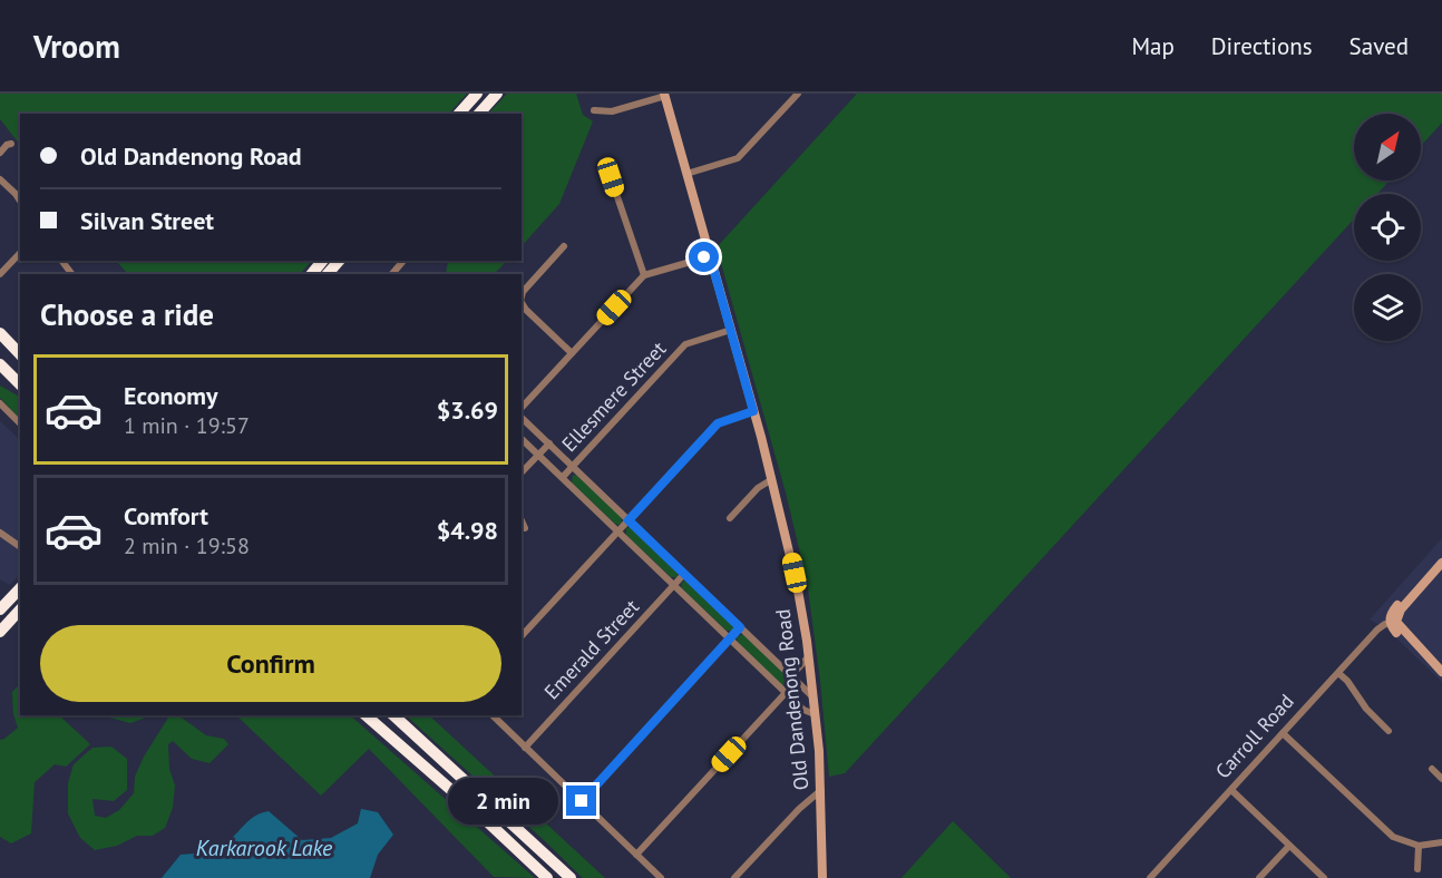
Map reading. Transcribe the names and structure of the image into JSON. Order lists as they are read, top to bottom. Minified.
{"streets":{"main road":["Old Dandenong Road","Carroll Road"],"street":["Ellesmere Street","Emerald Street"]},"crossings":[["Ellesmere Street","Old Dandenong Road"]],"water":["Karkarook Lake"],"north":"top right","page":{"header":"Vroom","nav":["Map","Directions","Saved"],"banner":["Old Dandenong Road","Silvan Street"],"heading":"Choose a ride","list":[{"name":"Economy","note":"1 min · 19:57","value":"$3.69"},{"name":"Comfort","note":"2 min · 19:58","value":"$4.98"}],"buttons":"Confirm","bubble":"2 min"}}
